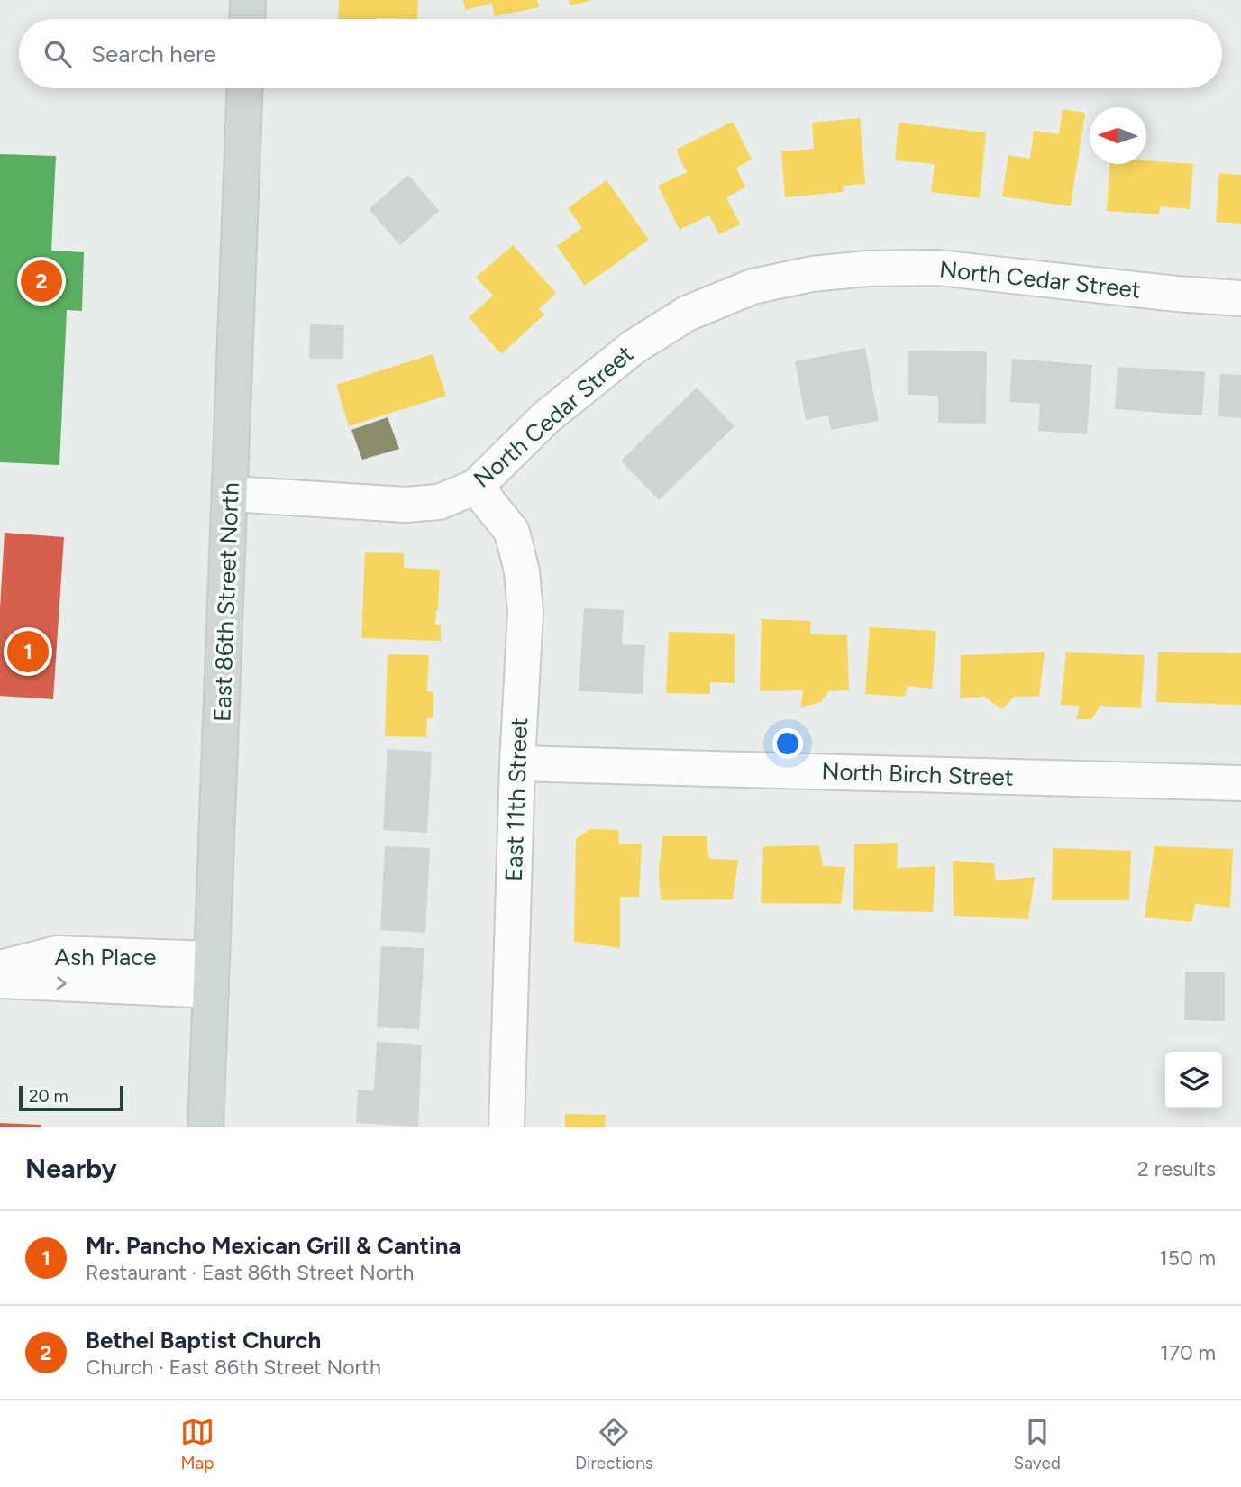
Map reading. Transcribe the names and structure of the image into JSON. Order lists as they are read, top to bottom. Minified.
{"streets":{"main road":["East 86th Street North"],"street":["North Cedar Street","North Birch Street","East 11th Street","Ash Place"]},"crossings":[["North Cedar Street","East 86th Street North"],["North Cedar Street","East 11th Street"],["East 86th Street North","Ash Place"],["North Birch Street","East 11th Street"]],"scale_bar":"20 m","north":"left","page":{"search":"Search here","pins":["2","1"],"scale":"20 m","heading":["Nearby","2 results"],"list":[{"mark":"1","name":"Mr. Pancho Mexican Grill & Cantina","note":"Restaurant · East 86th Street North","value":"150 m"},{"mark":"2","name":"Bethel Baptist Church","note":"Church · East 86th Street North","value":"170 m"}],"nav":["Map","Directions","Saved"]}}
